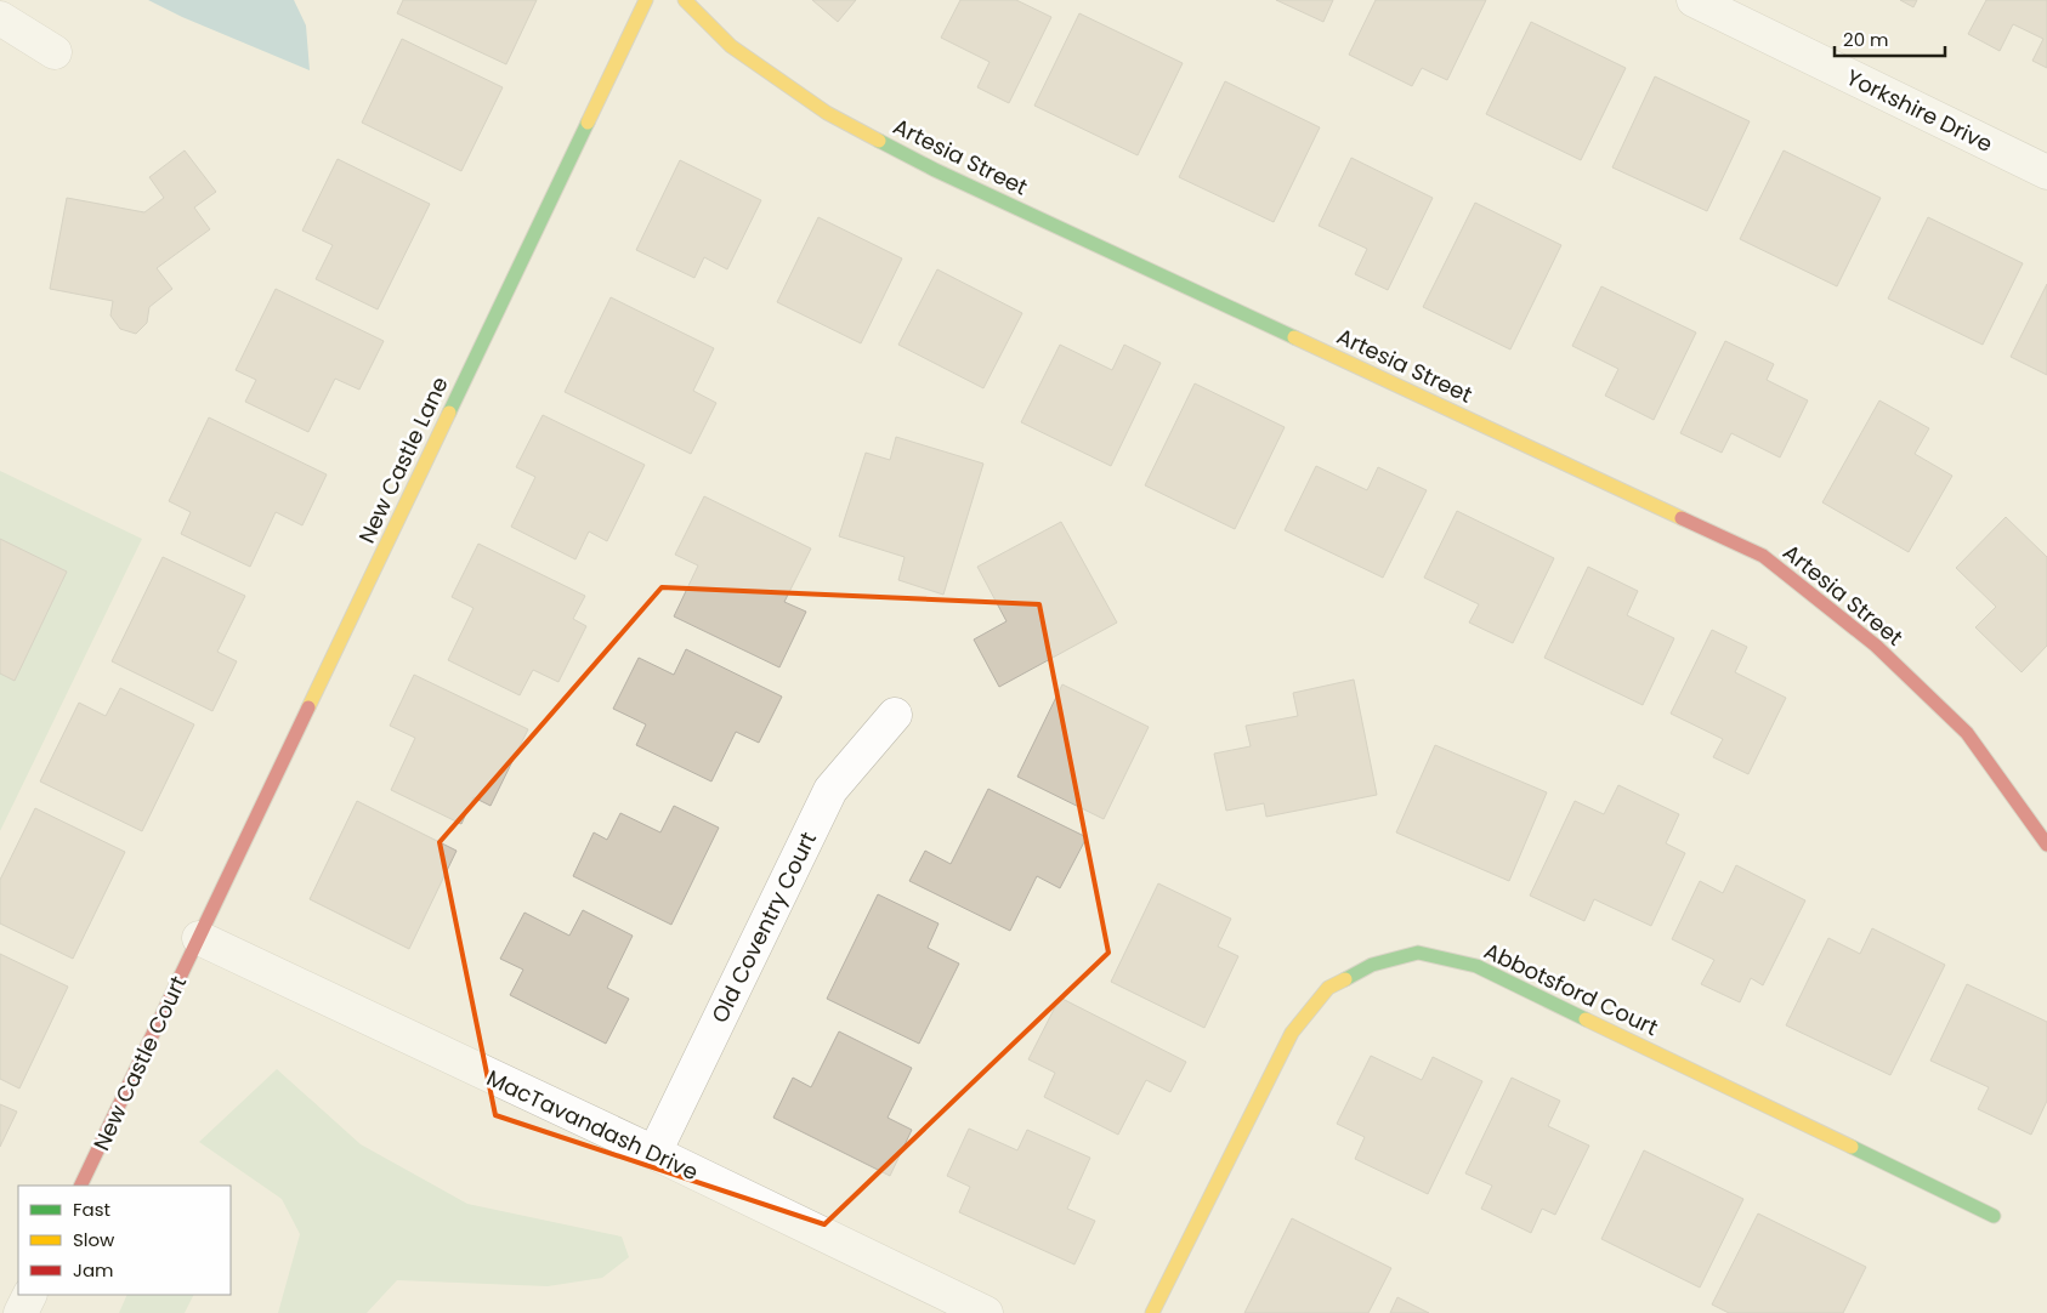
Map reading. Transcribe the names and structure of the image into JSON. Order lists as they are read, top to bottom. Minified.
{"streets":{"street":["Yorkshire Drive","Artesia Street","New Castle Lane","Old Coventry Court","Abbotsford Court","New Castle Court","MacTavandash Drive"]},"crossings":[["New Castle Lane","New Castle Court"],["New Castle Lane","MacTavandash Drive"],["Old Coventry Court","MacTavandash Drive"],["New Castle Court","MacTavandash Drive"]],"legend":["Fast","Slow","Jam"],"scale_bar":"20 m"}
